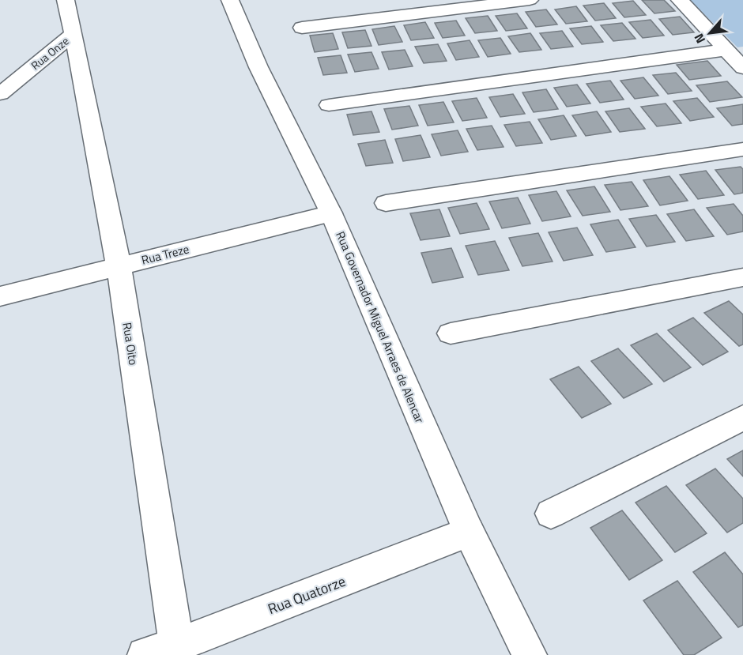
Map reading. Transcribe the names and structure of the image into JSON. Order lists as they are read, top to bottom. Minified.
{"streets":{"street":["Rua Onze","Rua Treze","Rua Governador Miguel Arraes de Alencar","Rua Oito","Rua Quatorze"]},"crossings":[["Rua Onze","Rua Oito"],["Rua Treze","Rua Governador Miguel Arraes de Alencar"],["Rua Treze","Rua Oito"],["Rua Governador Miguel Arraes de Alencar","Rua Quatorze"],["Rua Oito","Rua Quatorze"]],"north":"bottom left"}
